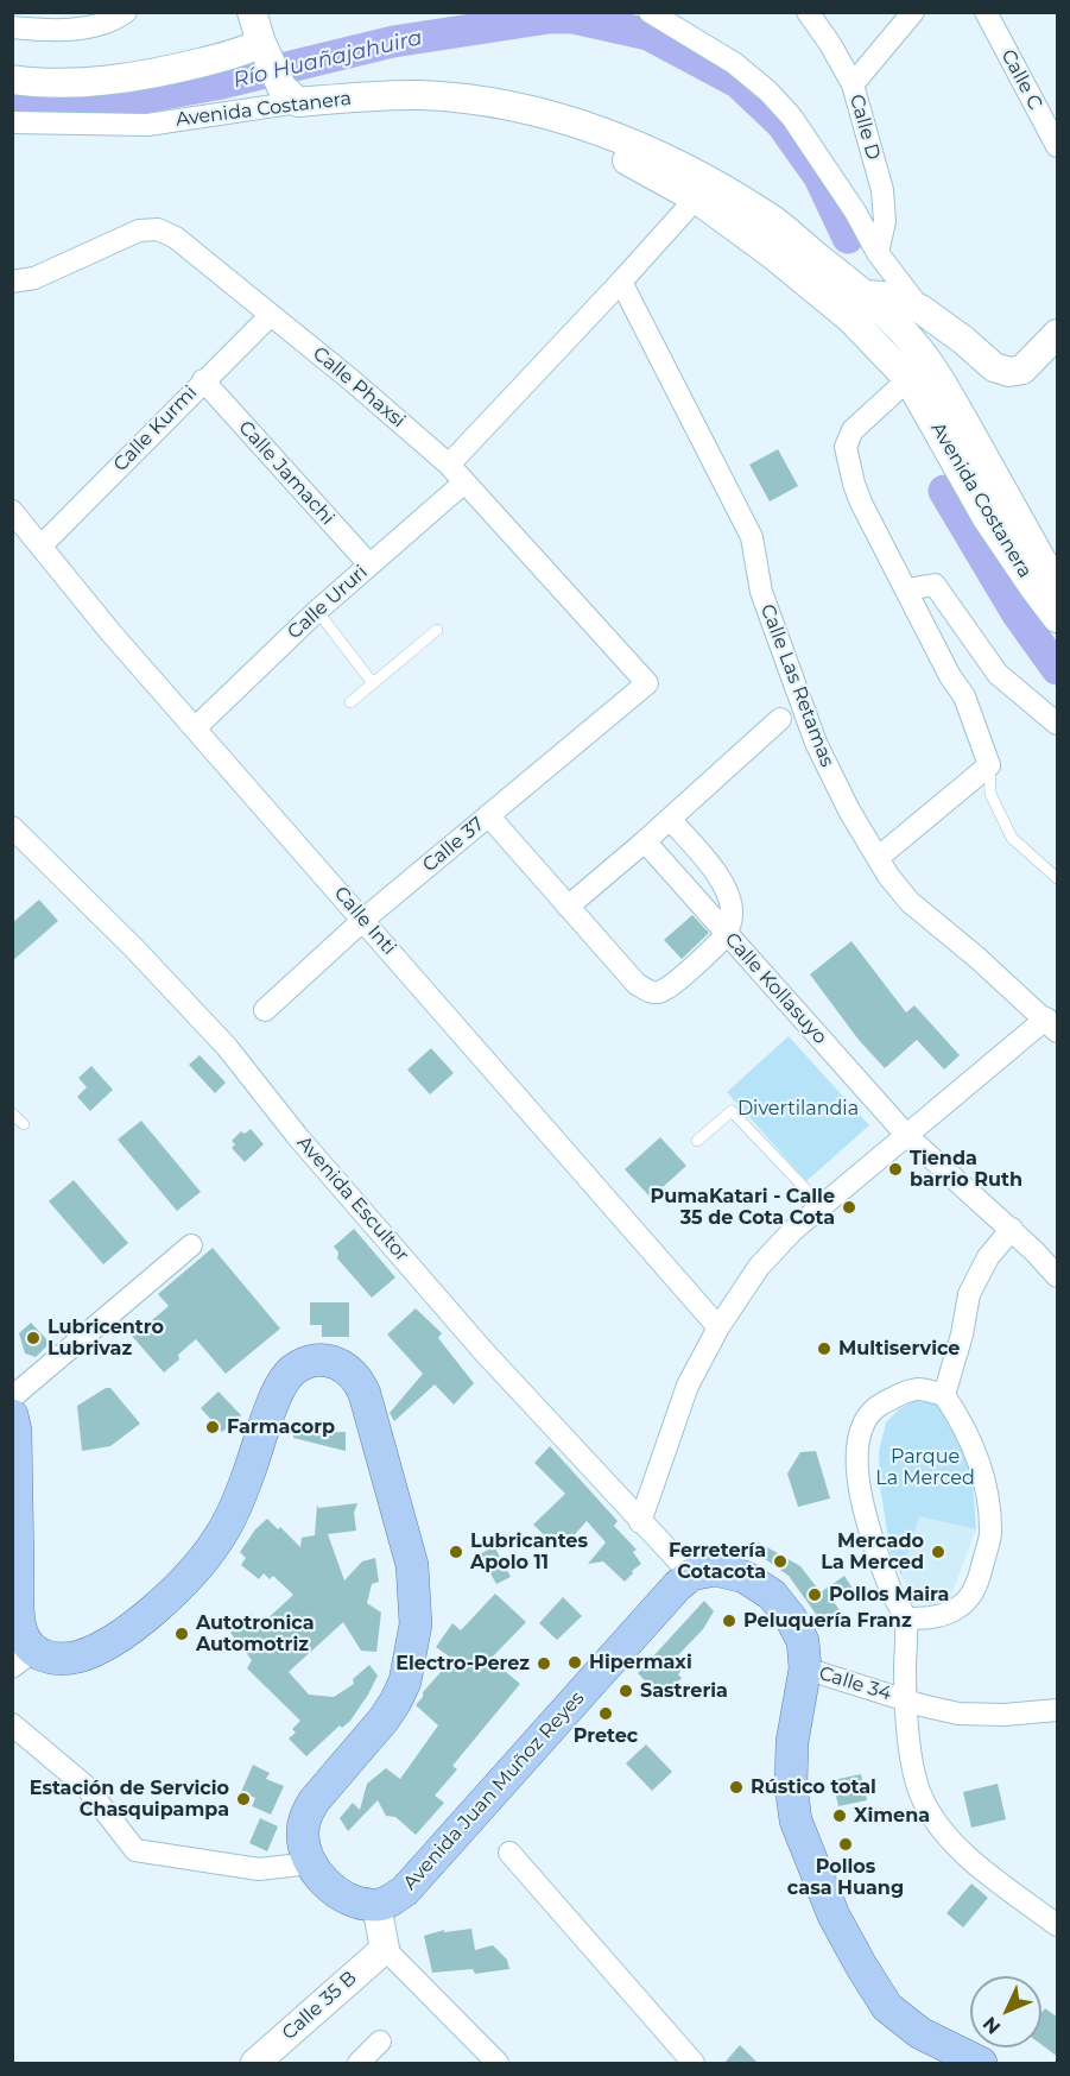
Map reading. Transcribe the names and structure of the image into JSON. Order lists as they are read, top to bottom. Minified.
{"streets":{"main road":["Avenida Costanera","Avenida Juan Muñoz Reyes","Calle 35 B"],"street":["Calle C","Calle D","Calle Phaxsi","Calle Kurmi","Calle Jamachi","Calle Ururi","Calle Las Retamas","Calle 37","Calle Inti","Calle Kollasuyo","Avenida Escultor","Calle 34"]},"crossings":[["Calle Phaxsi","Calle Kurmi"],["Calle Phaxsi","Calle Ururi"],["Calle Phaxsi","Calle 37"],["Calle Kurmi","Calle Jamachi"],["Calle Kurmi","Calle Inti"],["Calle Jamachi","Calle Ururi"],["Calle Ururi","Calle Inti"],["Calle 37","Calle Inti"],["Avenida Escultor","Avenida Juan Muñoz Reyes"]],"water":["Río Huañajahuira"],"parks":["Divertilandia","Parque La Merced"],"places":["Tienda barrio Ruth","PumaKatari - Calle 35 de Cota Cota","Lubricentro Lubrivaz","Multiservice","Farmacorp","Lubricantes Apolo 11","Mercado La Merced","Ferretería Cotacota","Pollos Maira","Peluquería Franz","Autotronica Automotriz","Hipermaxi","Electro-Perez","Sastreria","Pretec","Rústico total","Estación de Servicio Chasquipampa","Ximena","Pollos casa Huang"],"north":"bottom left"}
